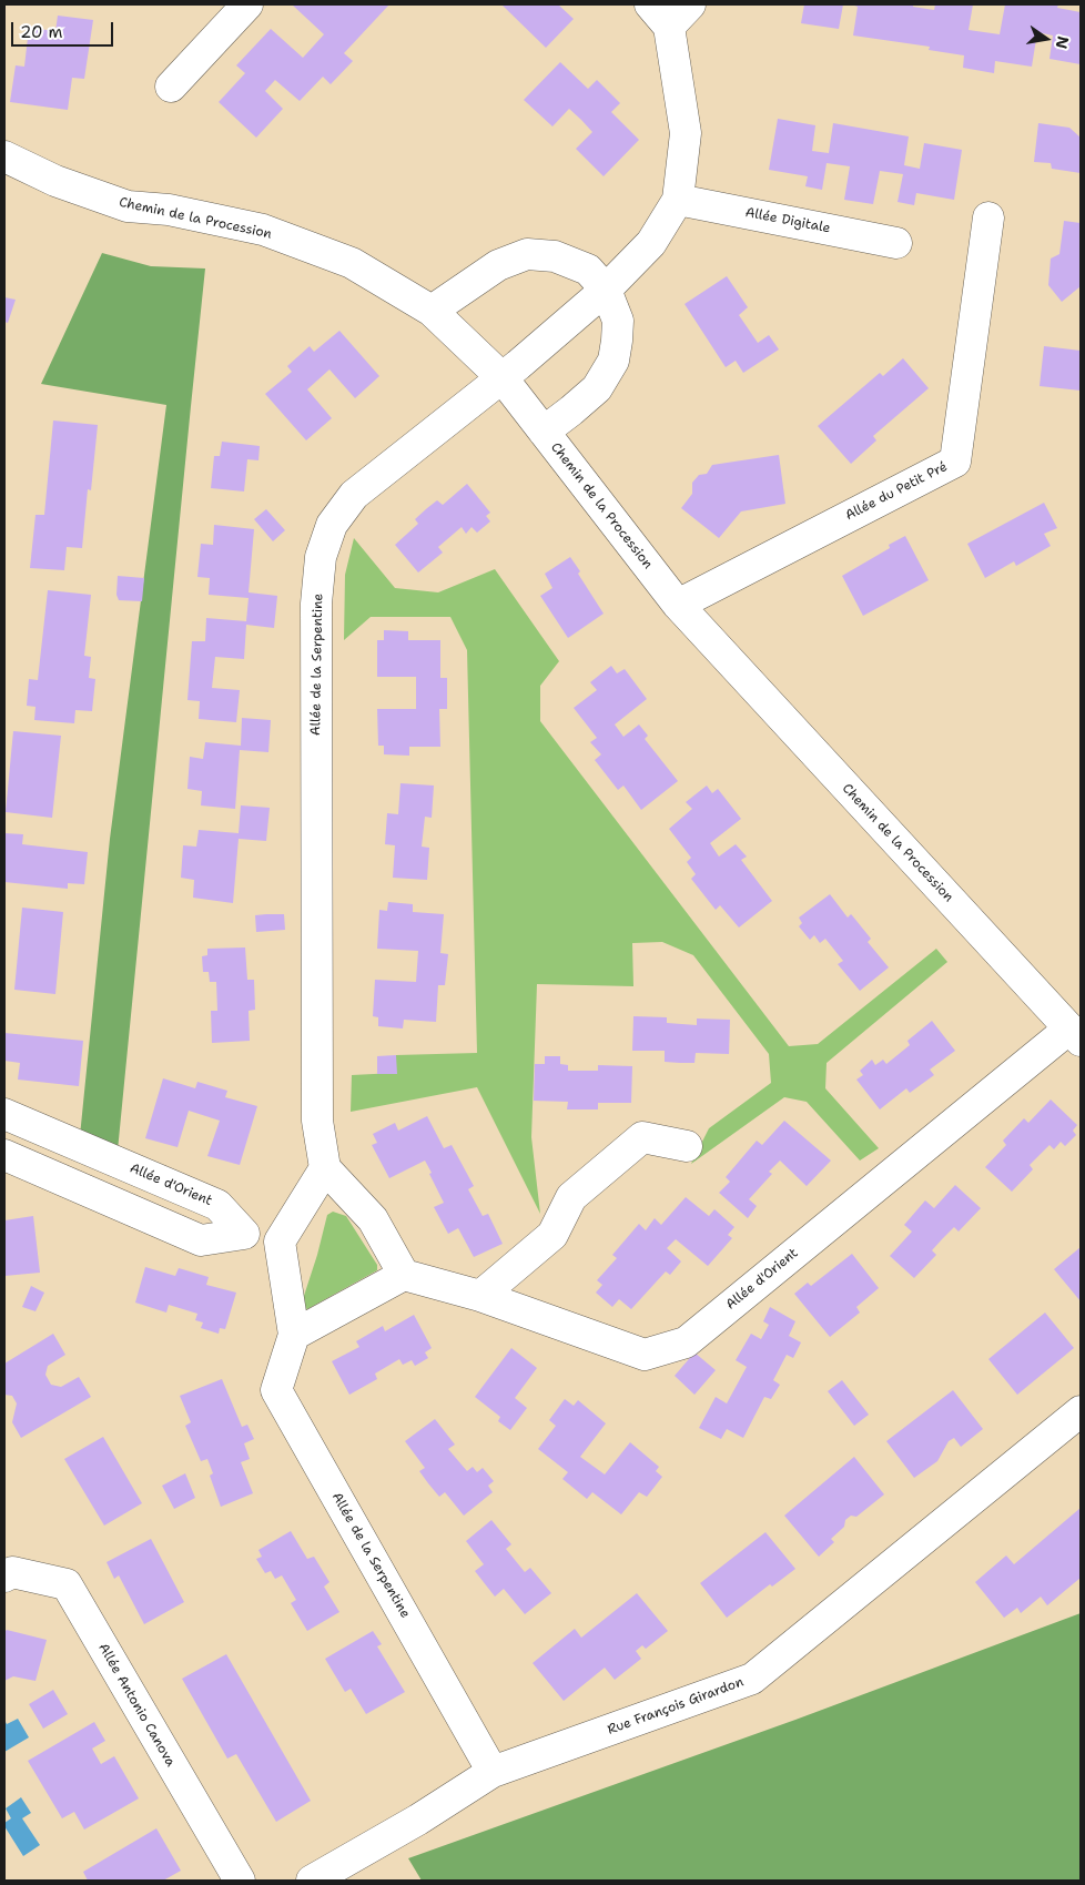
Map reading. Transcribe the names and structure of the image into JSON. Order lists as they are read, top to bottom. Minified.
{"streets":{"street":["Chemin de la Procession","Allée Digitale","Allée du Petit Pré","Allée de la Serpentine","Allée d'Orient","Allée Antonio Canova","Rue François Girardon"]},"crossings":[["Chemin de la Procession","Allée du Petit Pré"],["Chemin de la Procession","Allée de la Serpentine"],["Chemin de la Procession","Allée d'Orient"],["Allée Digitale","Allée de la Serpentine"],["Allée de la Serpentine","Rue François Girardon"]],"scale_bar":"20 m","north":"right"}
